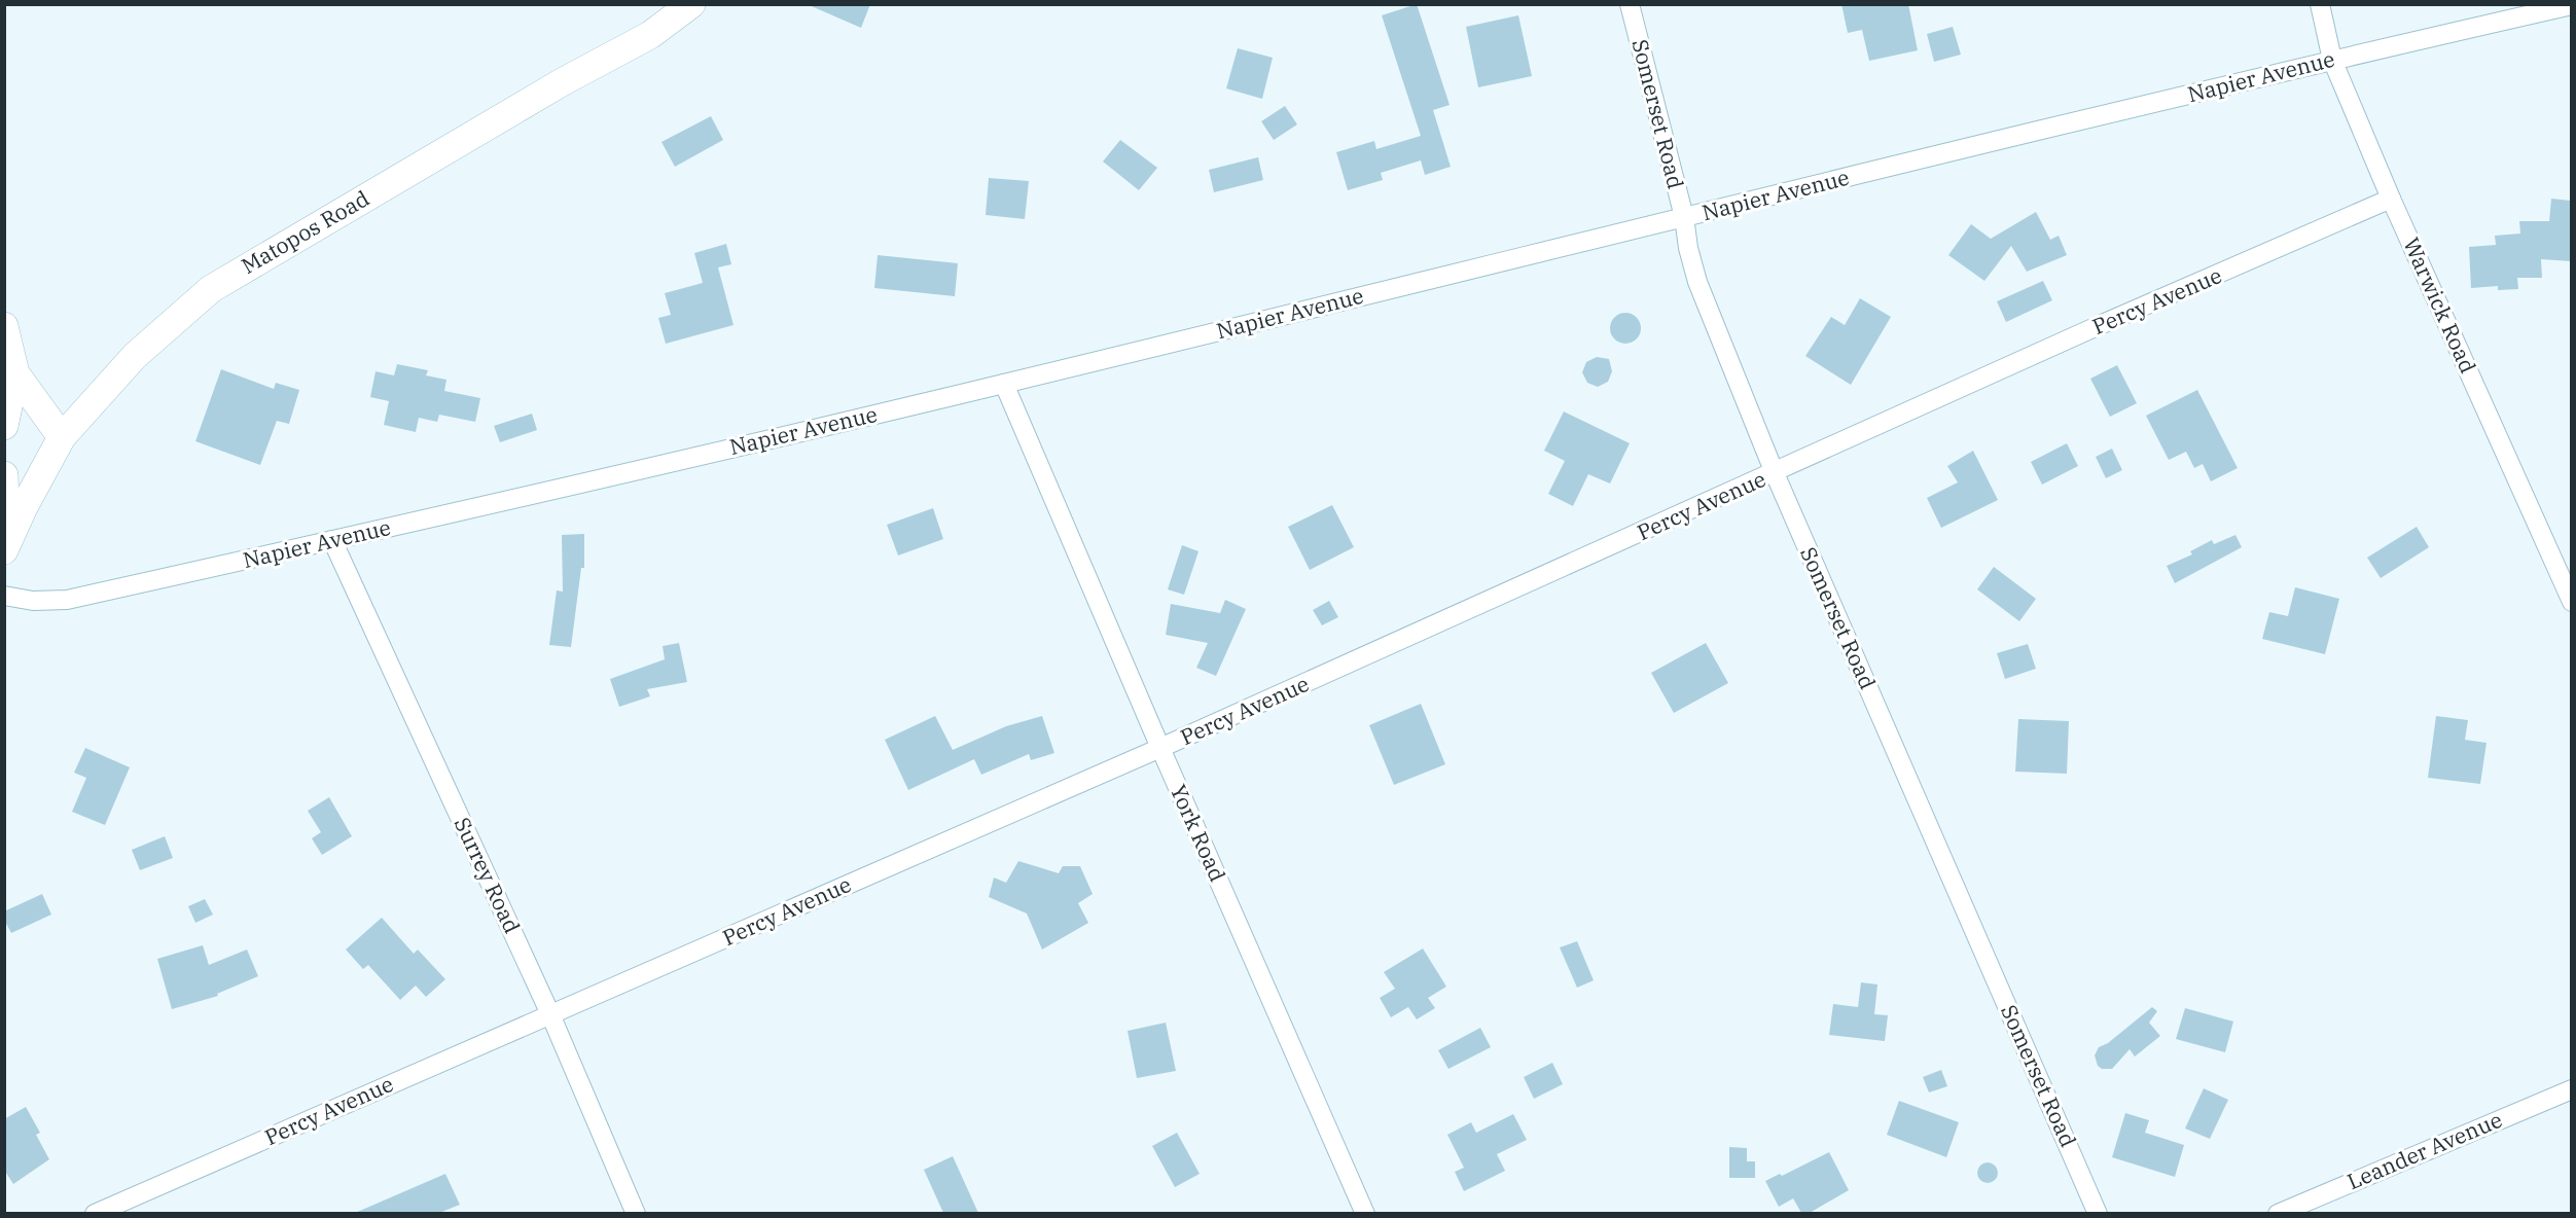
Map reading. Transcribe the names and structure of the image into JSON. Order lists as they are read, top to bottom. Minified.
{"streets":{"main road":["Matopos Road"],"street":["Napier Avenue","Somerset Road","Percy Avenue","Warwick Road","York Road","Surrey Road","Leander Avenue"]},"crossings":[["Napier Avenue","Somerset Road"],["Napier Avenue","Warwick Road"],["Napier Avenue","York Road"],["Napier Avenue","Surrey Road"],["Somerset Road","Percy Avenue"],["Percy Avenue","Warwick Road"],["Percy Avenue","York Road"],["Percy Avenue","Surrey Road"]]}
